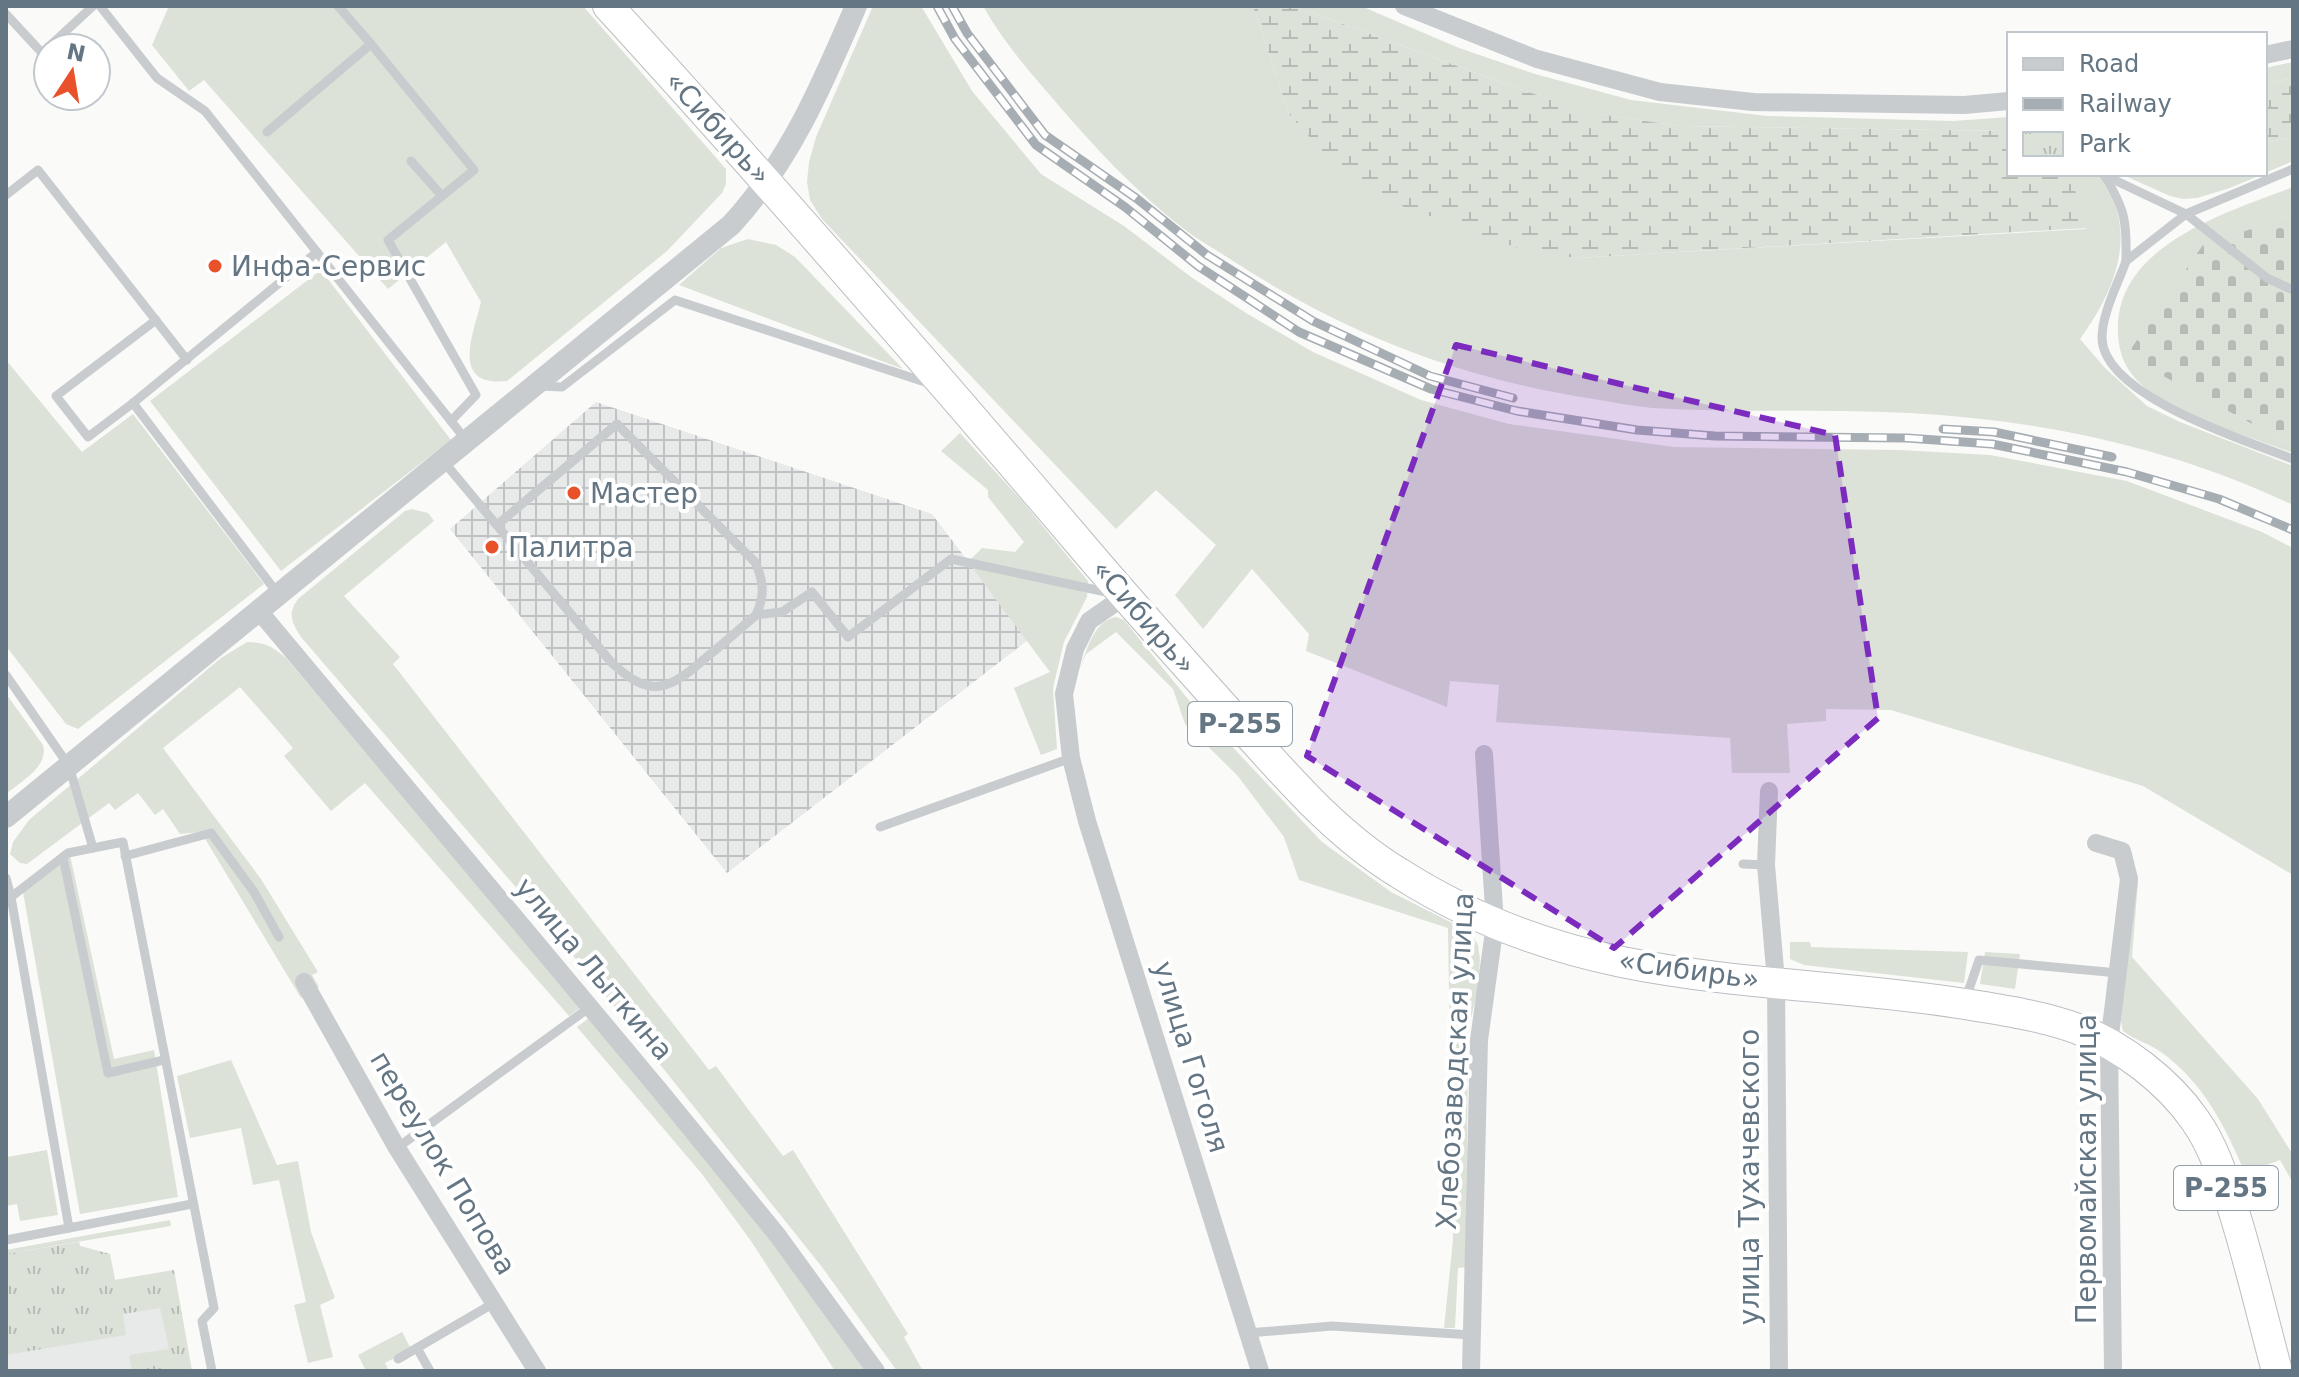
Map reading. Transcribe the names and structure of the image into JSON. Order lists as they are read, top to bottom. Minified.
{"streets":{"highway":["«Сибирь»","Р-255"],"street":["улица Лыткина","улица Гоголя","Хлебозаводская улица","переулок Попова","Первомайская улица","улица Тухачевского"]},"crossings":[["«Сибирь»","Р-255"],["«Сибирь»","улица Гоголя"],["«Сибирь»","Хлебозаводская улица"],["«Сибирь»","Первомайская улица"],["«Сибирь»","улица Тухачевского"],["Р-255","Первомайская улица"]],"places":["Инфа-Сервис","Мастер","Палитра"],"legend":["Road","Railway","Park"],"north":"top"}
